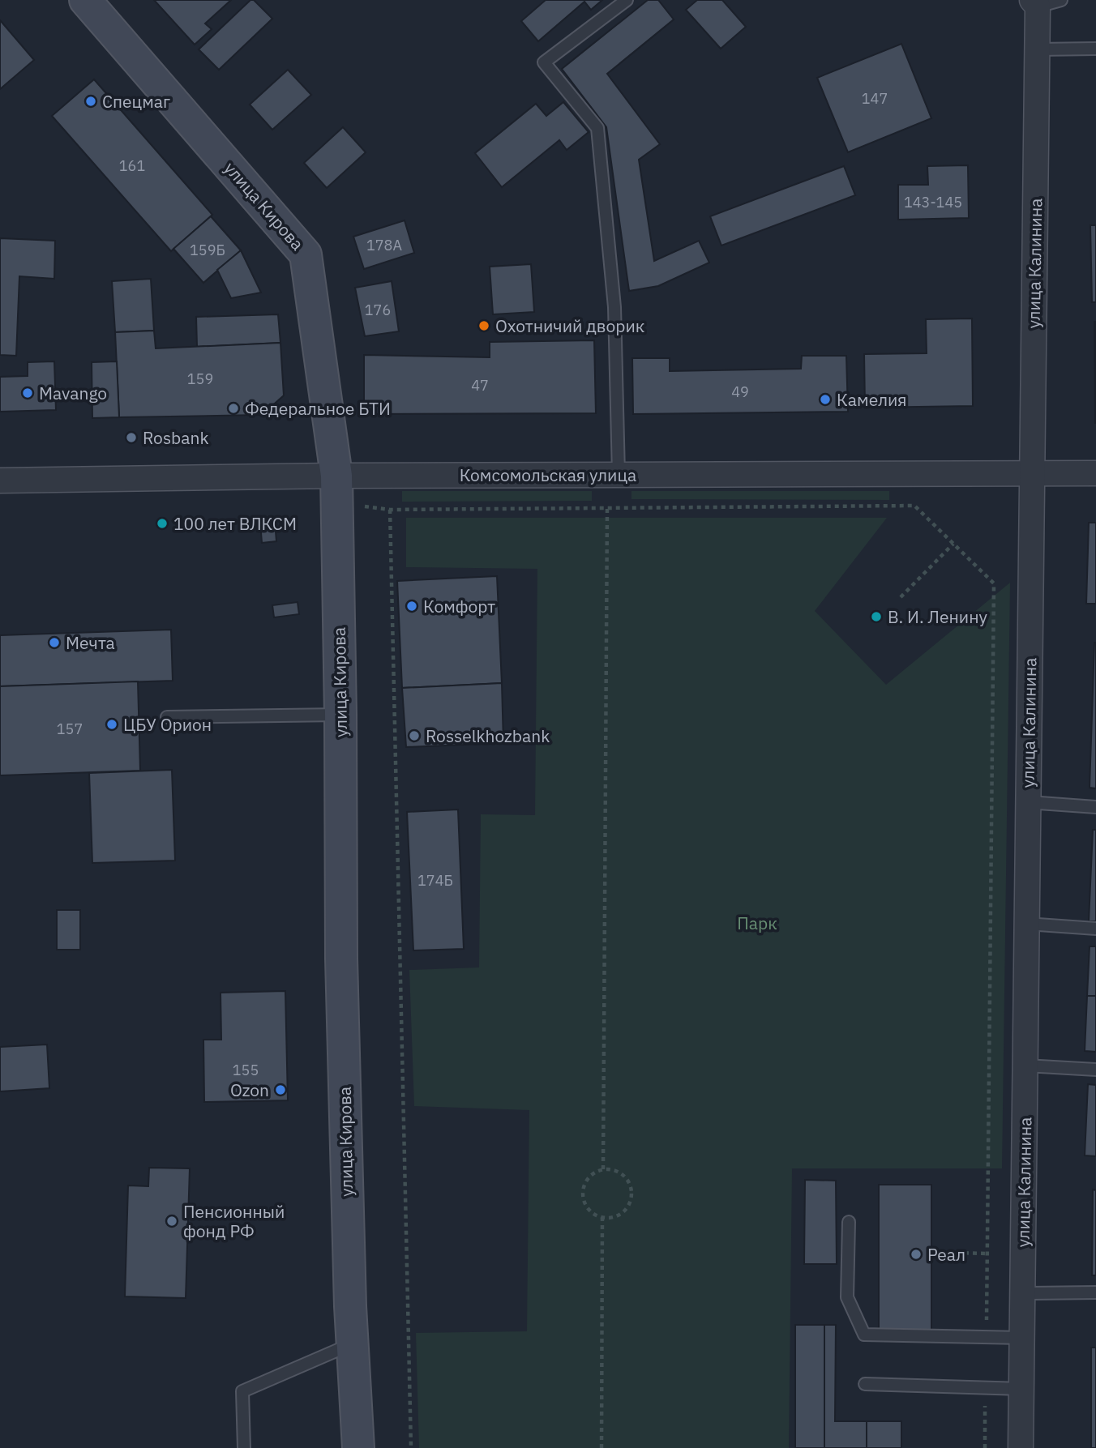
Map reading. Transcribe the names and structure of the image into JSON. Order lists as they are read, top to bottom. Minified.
{"streets":{"street":["улица Кирова","улица Калинина","Комсомольская улица"]},"crossings":[["улица Кирова","Комсомольская улица"],["улица Калинина","Комсомольская улица"]],"parks":["Парк"],"places":["Спецмаг","Охотничий дворик","Mavango","Камелия","Федеральное БТИ","Rosbank","100 лет ВЛКСМ","Комфорт","В. И. Ленину","Мечта","ЦБУ Орион","Rosselkhozbank","Ozon","Пенсионный фонд РФ","Реал"],"house_numbers":["147","161","143-145","178А","159Б","176","159","47","49","157","174Б","155"]}
